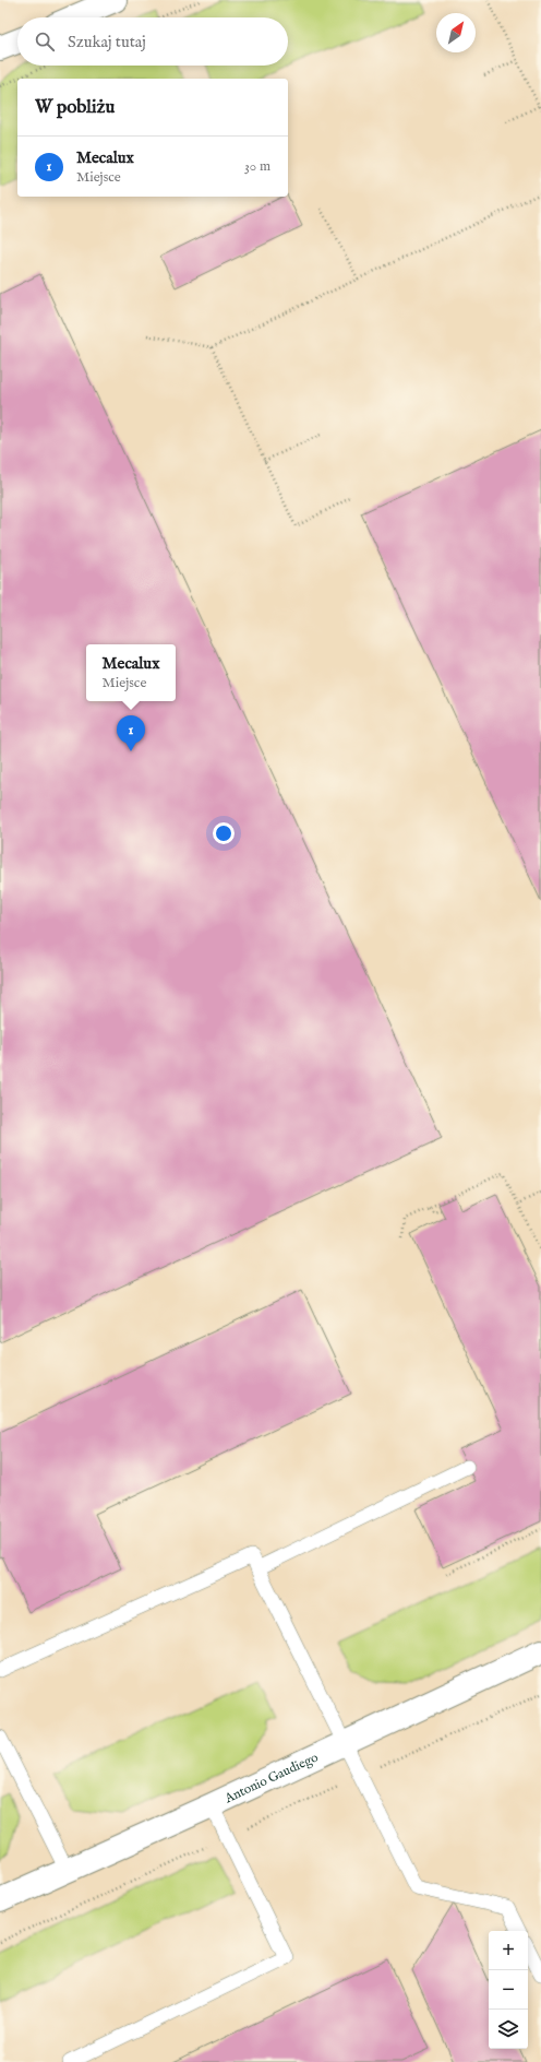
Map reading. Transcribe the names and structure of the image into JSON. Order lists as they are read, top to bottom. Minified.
{"streets":{"street":["Antonio Gaudiego"]},"north":"top right","page":{"search":"Szukaj tutaj","heading":"W pobliżu","list":[{"mark":"1","name":"Mecalux","note":"Miejsce","value":"30 m"}],"popup":["Mecalux","Miejsce"],"pins":"1","map_buttons":["+","−"]}}
